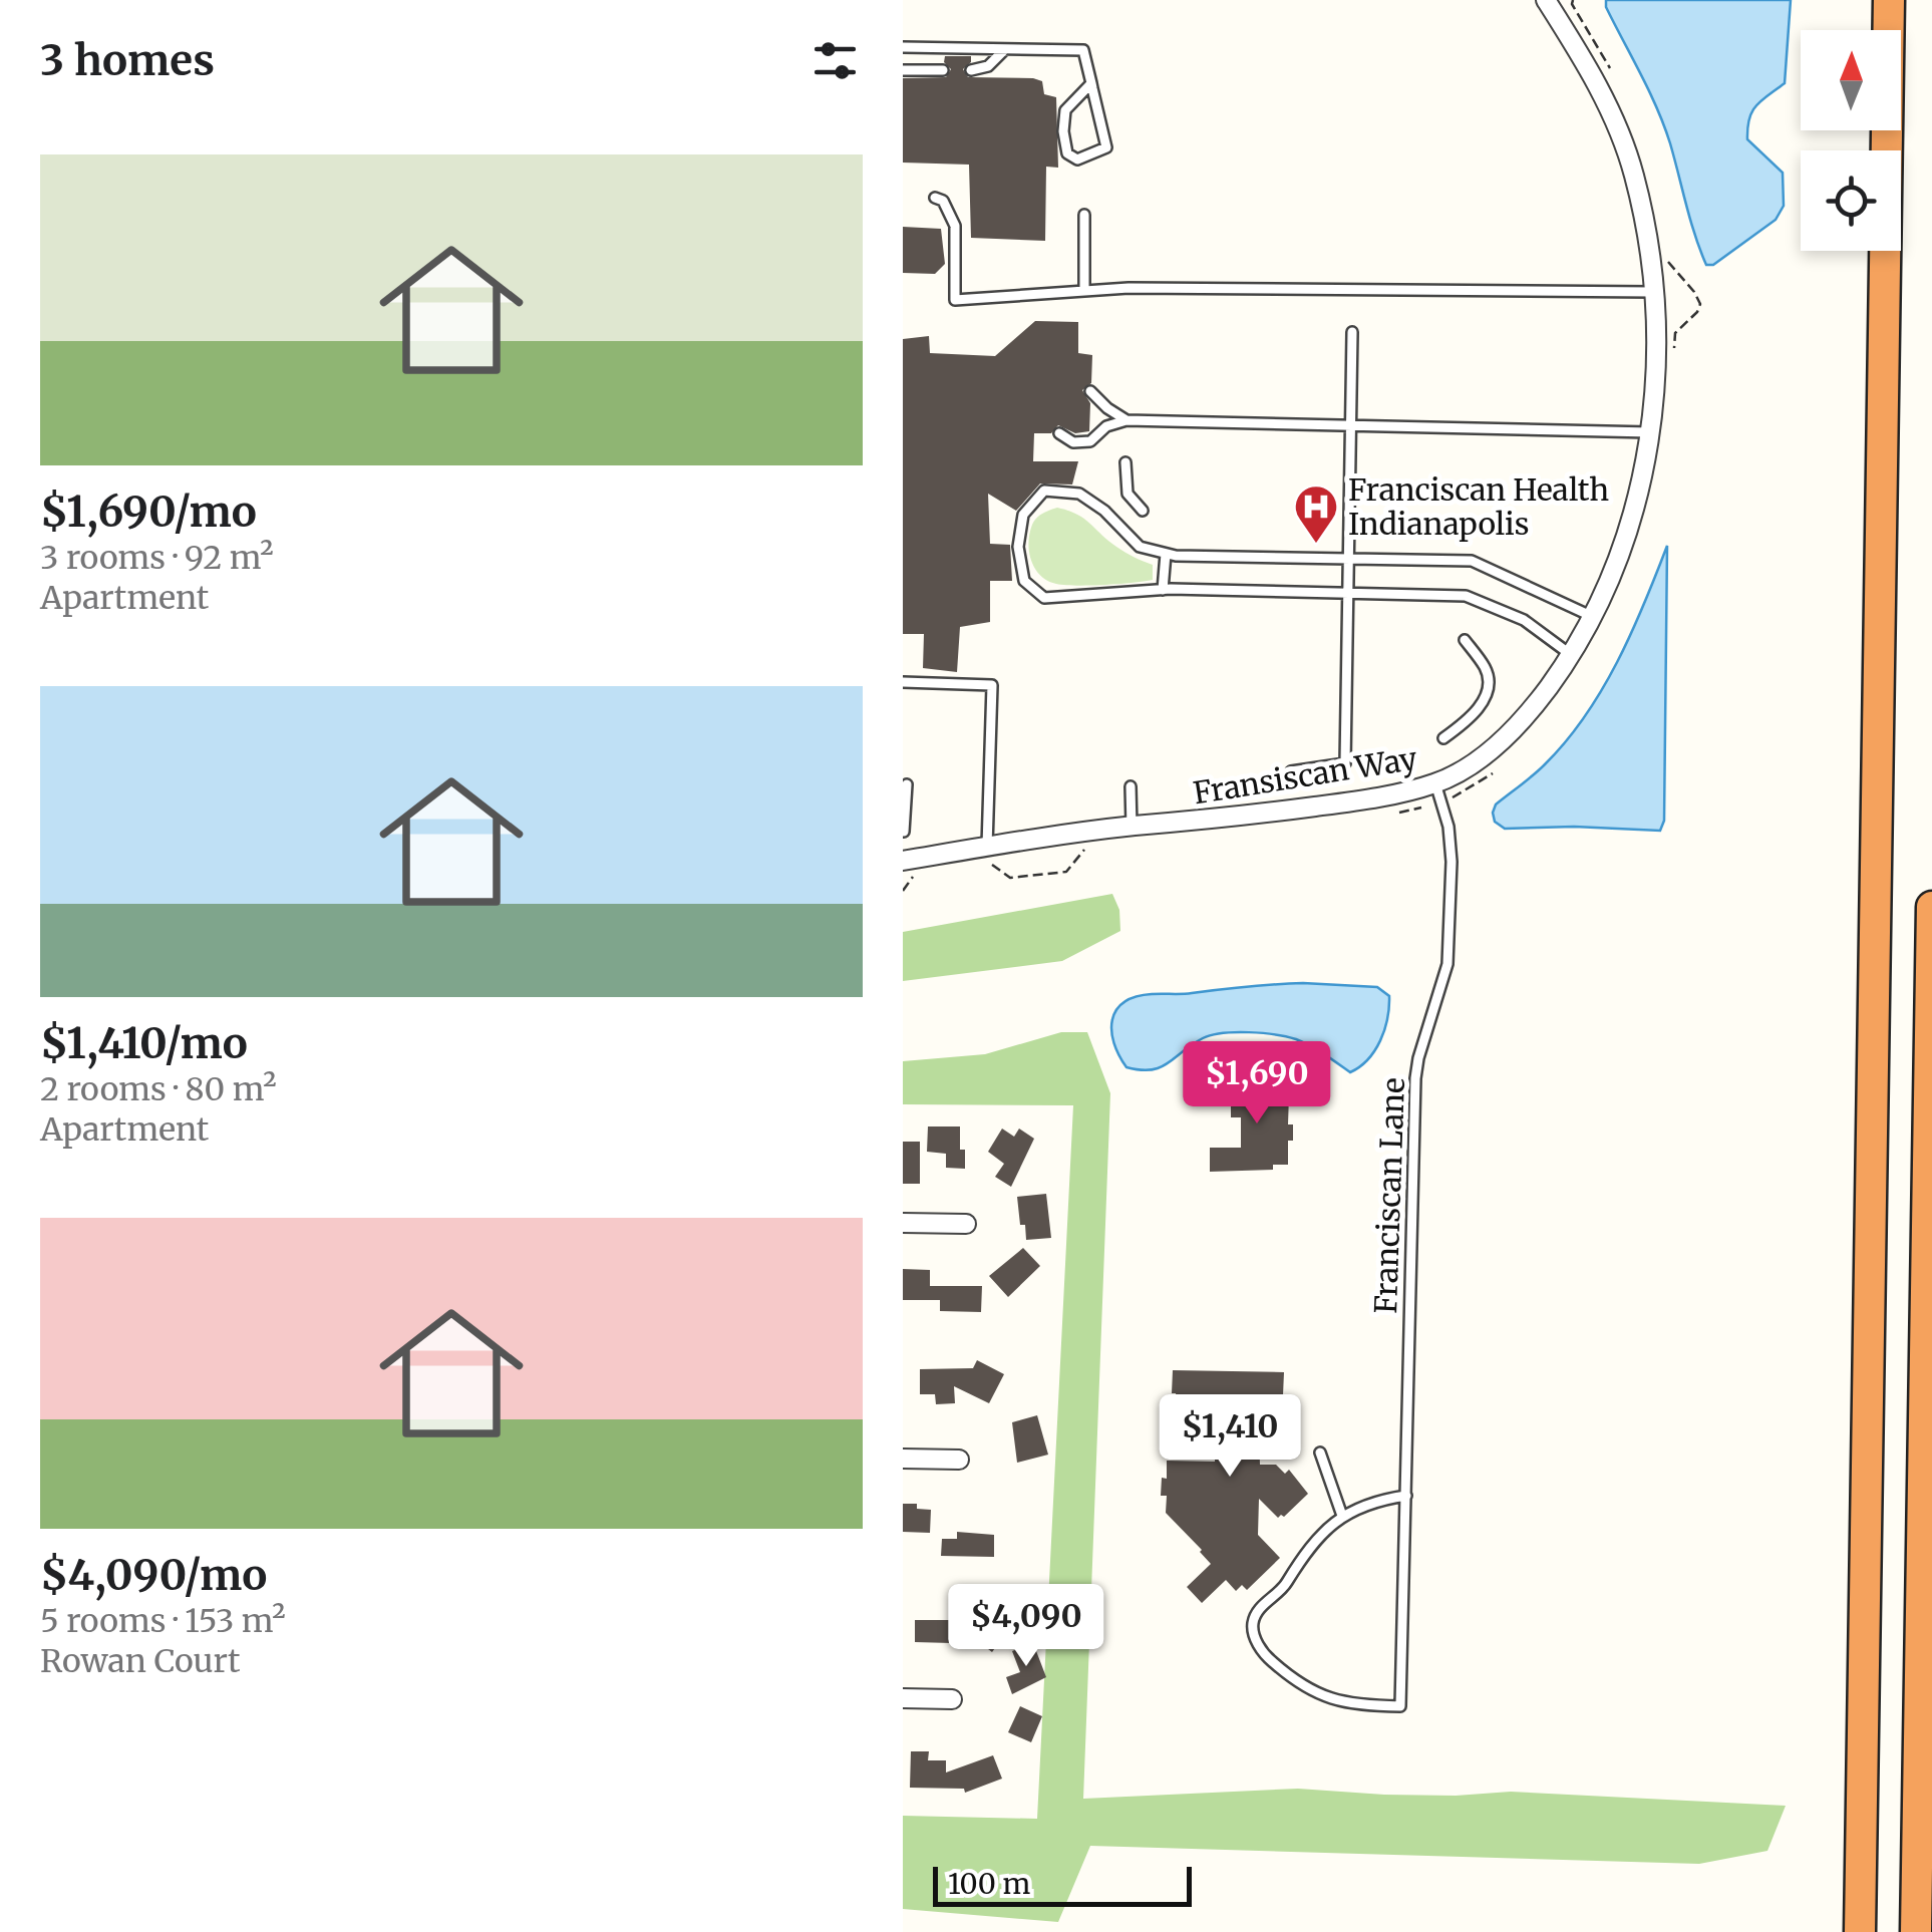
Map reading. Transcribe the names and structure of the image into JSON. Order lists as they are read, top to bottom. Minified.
{"streets":{"street":["Fransiscan Way"],"lane":["Franciscan Lane"]},"crossings":[["Fransiscan Way","Franciscan Lane"]],"places":{"hospital":["Franciscan Health Indianapolis"]},"scale_bar":"100 m","north":"top","page":{"heading":"3 homes","list":[{"name":"$1,690/mo","note":"3 rooms · 92 m² · Apartment"},{"name":"$1,410/mo","note":"2 rooms · 80 m² · Apartment"},{"name":"$4,090/mo","note":"5 rooms · 153 m² · Rowan Court"}],"price":["$1,690","$1,410","$4,090"],"scale":"100 m"}}
